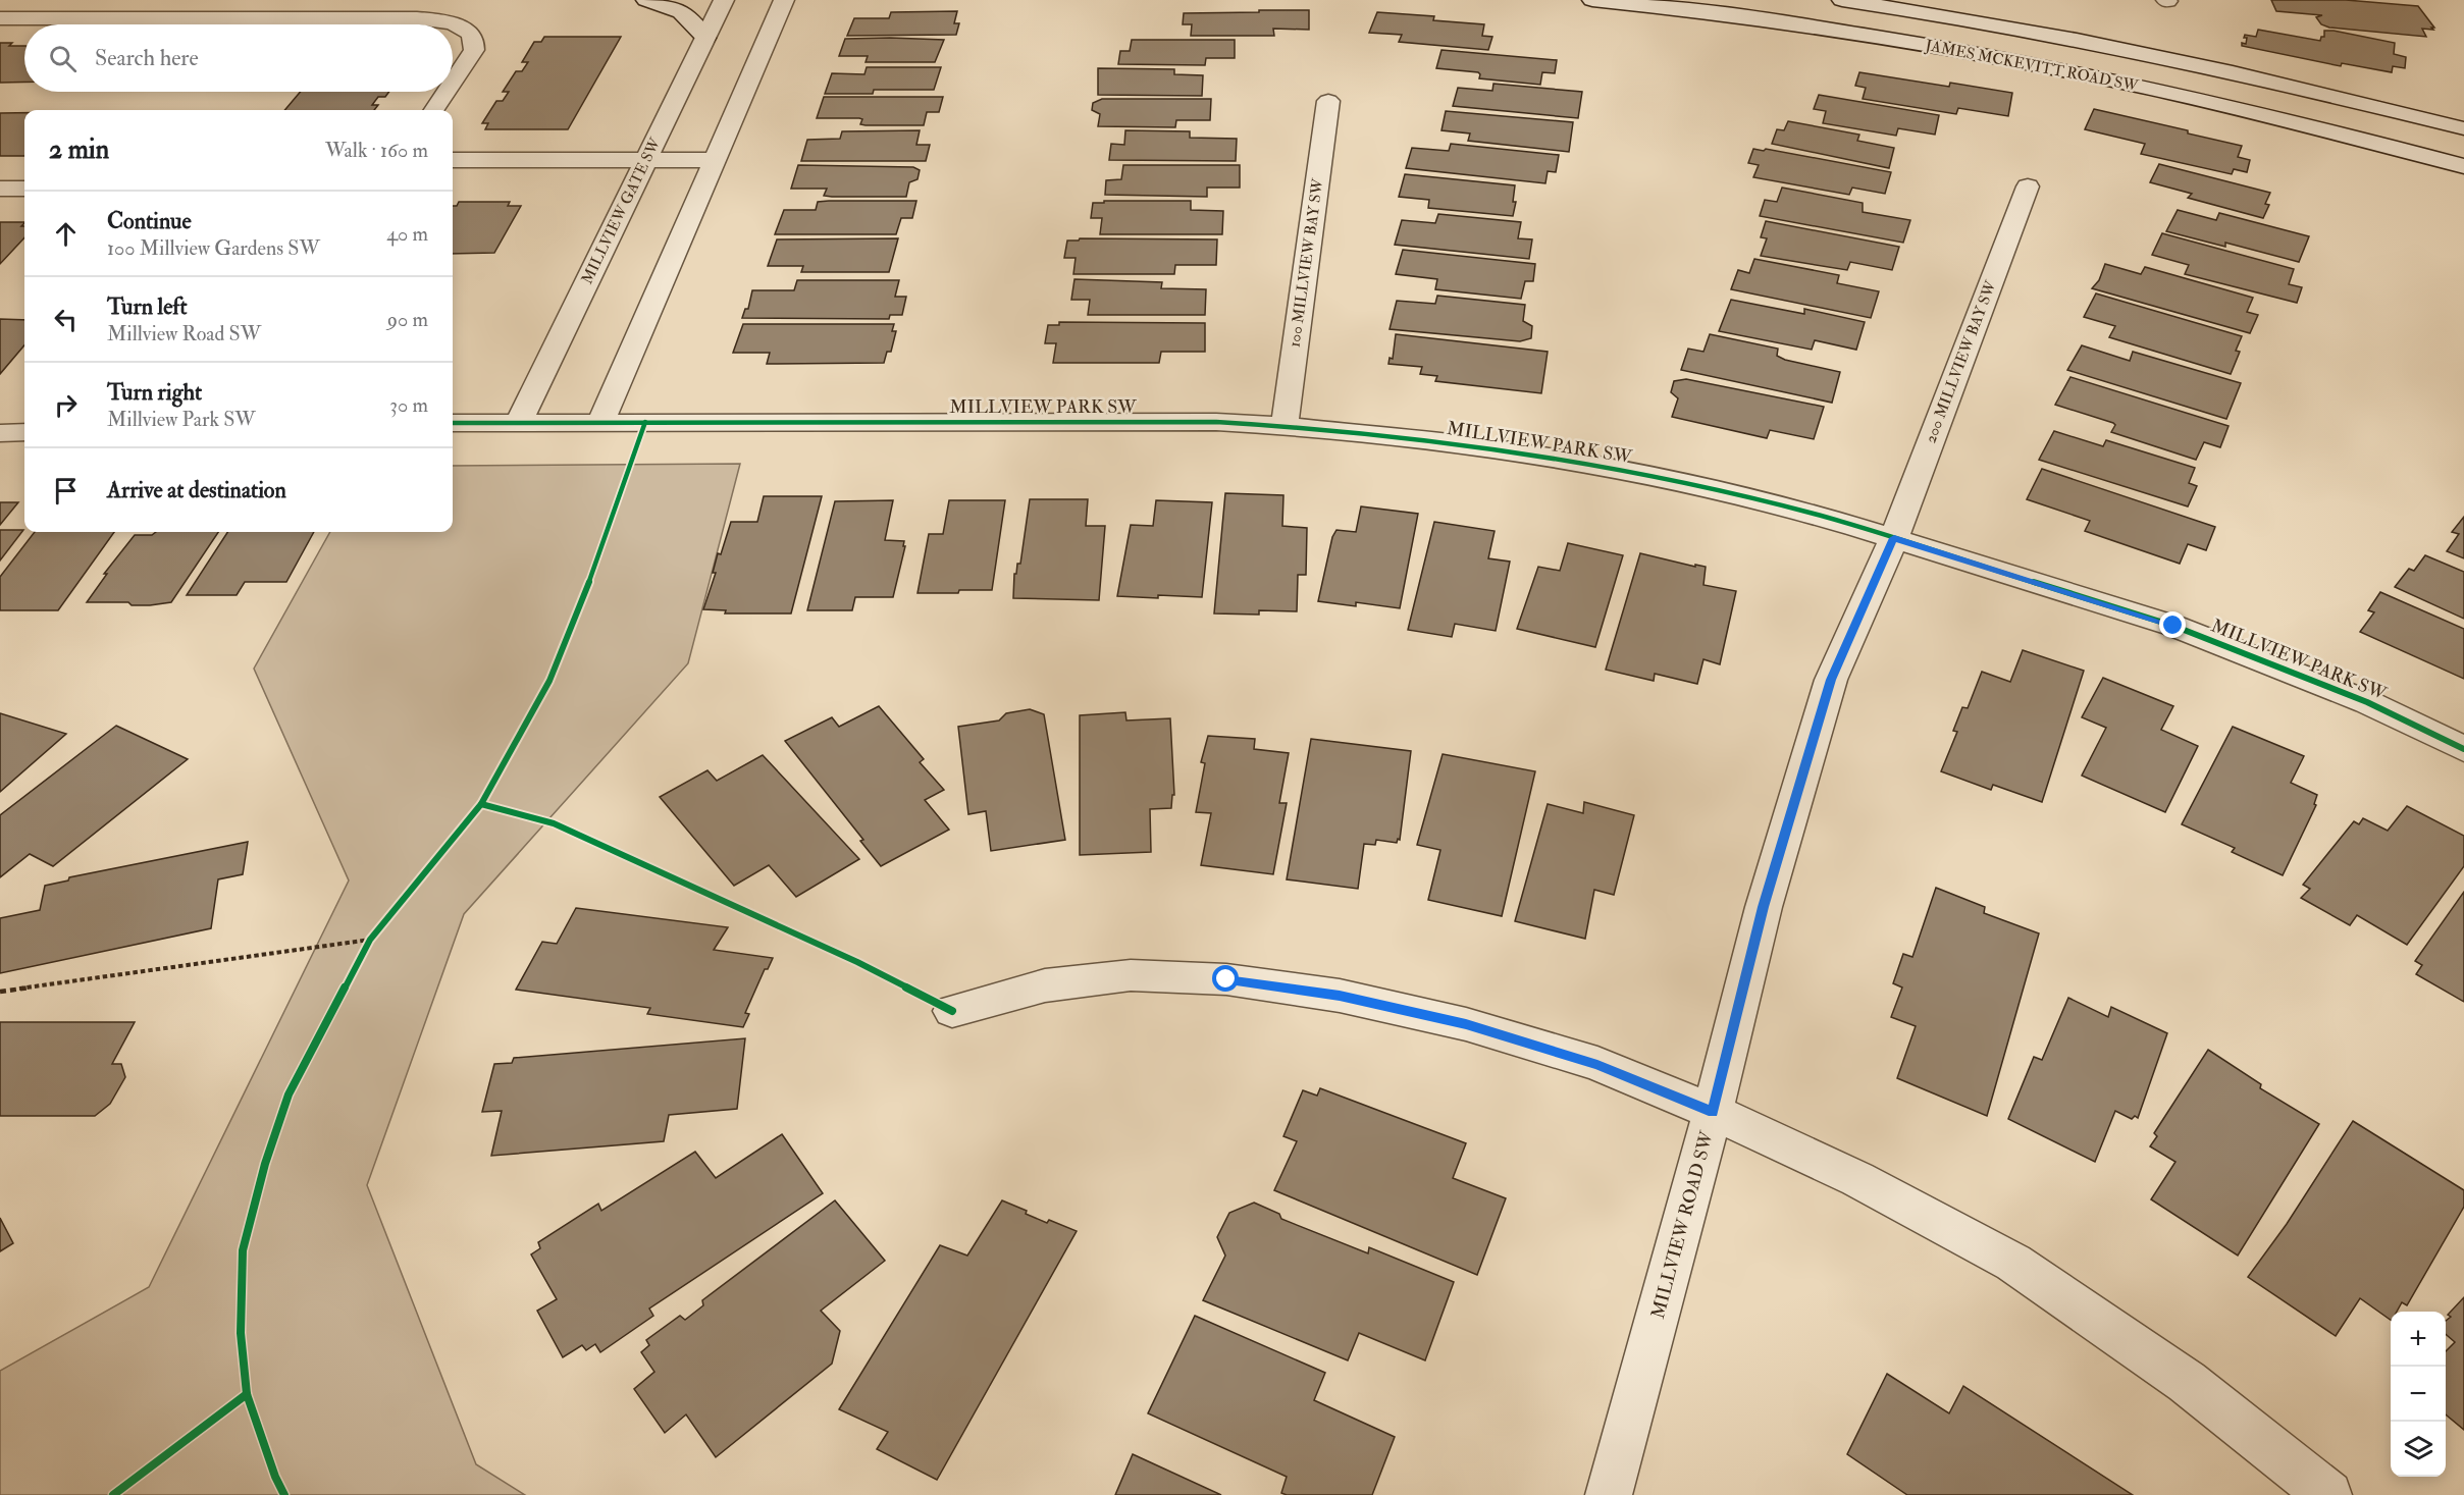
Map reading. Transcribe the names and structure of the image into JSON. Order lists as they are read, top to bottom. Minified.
{"streets":{"street":["JAMES MCKEVITT ROAD SW","MILLVIEW GATE SW","100 MILLVIEW BAY SW","200 MILLVIEW BAY SW","MILLVIEW PARK SW","MILLVIEW ROAD SW"]},"crossings":[["MILLVIEW GATE SW","MILLVIEW PARK SW"],["100 MILLVIEW BAY SW","MILLVIEW PARK SW"],["200 MILLVIEW BAY SW","MILLVIEW PARK SW"],["200 MILLVIEW BAY SW","MILLVIEW ROAD SW"],["MILLVIEW PARK SW","MILLVIEW ROAD SW"]],"page":{"search":"Search here","heading":["2 min","Walk · 160 m"],"list":[["Continue","100 Millview Gardens SW","40 m"],["Turn left","Millview Road SW","90 m"],["Turn right","Millview Park SW","30 m"],"Arrive at destination"],"map_buttons":["+","−"]}}
